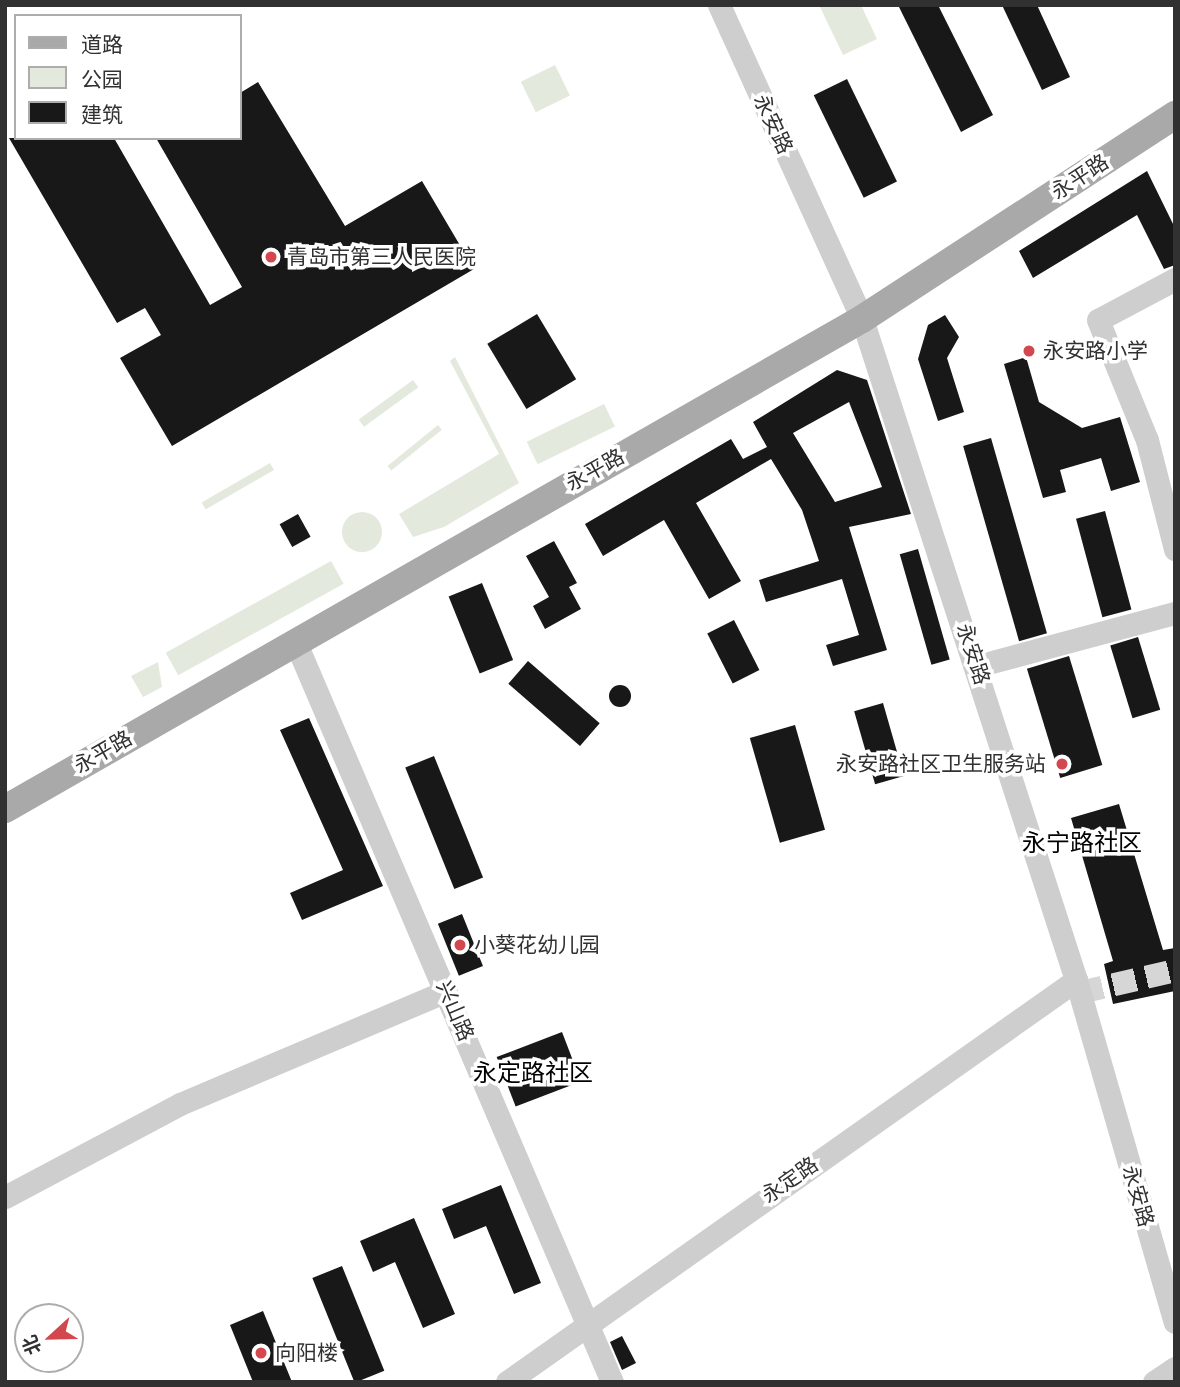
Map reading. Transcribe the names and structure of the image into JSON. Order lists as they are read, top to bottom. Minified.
{"streets":{"main road":["永平路"],"street":["永安路","兴山路","永定路"]},"crossings":[["永安路","永平路"],["永安路","永定路"],["永平路","兴山路"],["兴山路","永定路"]],"districts":["永宁路社区","永定路社区"],"places":["青岛市第三人民医院","永安路小学","永安路社区卫生服务站","小葵花幼儿园","向阳楼"],"legend":["道路","公园","建筑"],"north":"left"}
